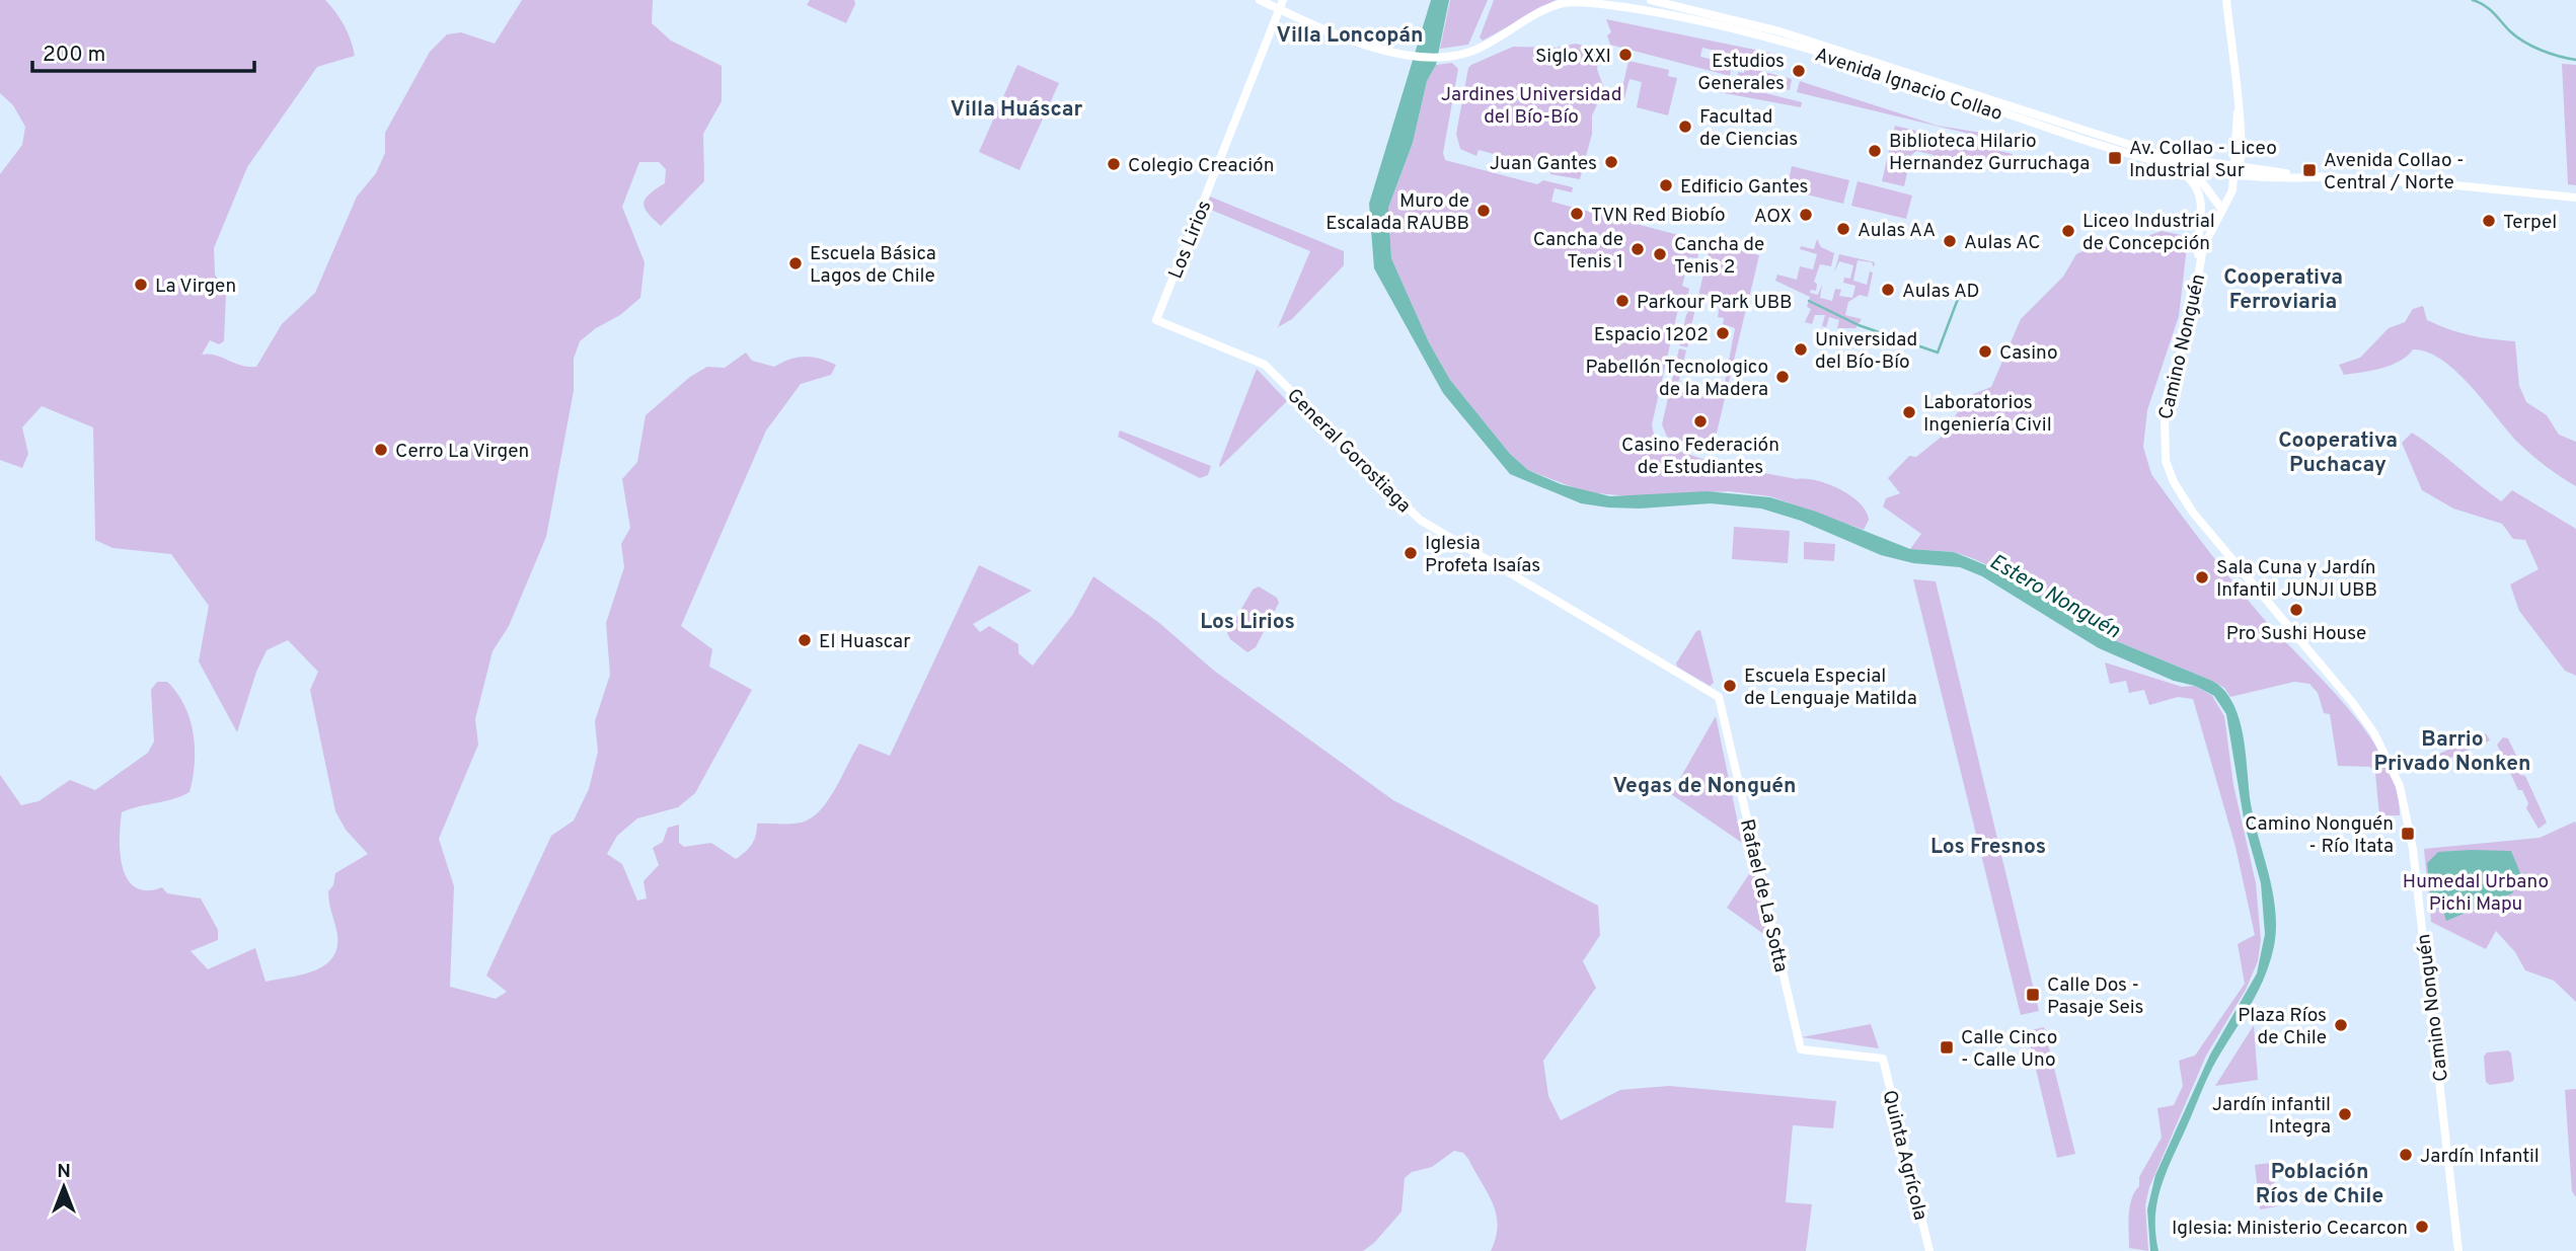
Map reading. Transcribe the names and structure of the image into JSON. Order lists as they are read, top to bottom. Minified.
{"streets":{"main road":["Avenida Ignacio Collao","Los Lirios","Camino Nonguén","General Gorostiaga","Rafael de La Sotta","Quinta Agrícola"]},"crossings":[["Avenida Ignacio Collao","Los Lirios"],["Avenida Ignacio Collao","Camino Nonguén"],["Los Lirios","General Gorostiaga"],["General Gorostiaga","Rafael de La Sotta"],["Rafael de La Sotta","Quinta Agrícola"]],"districts":["Villa Loncopán","Villa Huáscar","Cooperativa Ferroviaria","Cooperativa Puchacay","Los Lirios","Barrio Privado Nonken","Vegas de Nonguén","Los Fresnos","Población Ríos de Chile"],"water":["Estero Nonguén"],"parks":["Jardines Universidad del Bío-Bío","Humedal Urbano Pichi Mapu"],"places":{"other":["Siglo XXI","Estudios Generales","Facultad de Ciencias","Biblioteca Hilario Hernandez Gurruchaga","Juan Gantes","Colegio Creación","Edificio Gantes","Muro de Escalada RAUBB","TVN Red Biobío","AOX","Terpel","Aulas AA","Liceo Industrial de Concepción","Aulas AC","Cancha de Tenis 1","Cancha de Tenis 2","Escuela Básica Lagos de Chile","La Virgen","Aulas AD","Parkour Park UBB","Espacio 1202","Universidad del Bío-Bío","Casino","Pabellón Tecnologico de la Madera","Laboratorios Ingeniería Civil","Casino Federación de Estudiantes","Cerro La Virgen","Iglesia Profeta Isaías","Sala Cuna y Jardín Infantil JUNJI UBB","Pro Sushi House","El Huascar","Escuela Especial de Lenguaje Matilda","Plaza Ríos de Chile","Jardín infantil Integra","Jardín Infantil","Iglesia: Ministerio Cecarcon"],"transit":["Av. Collao - Liceo Industrial Sur","Avenida Collao - Central / Norte","Camino Nonguén - Río Itata","Calle Dos - Pasaje Seis","Calle Cinco - Calle Uno"]},"scale_bar":"200 m","north":"top"}
